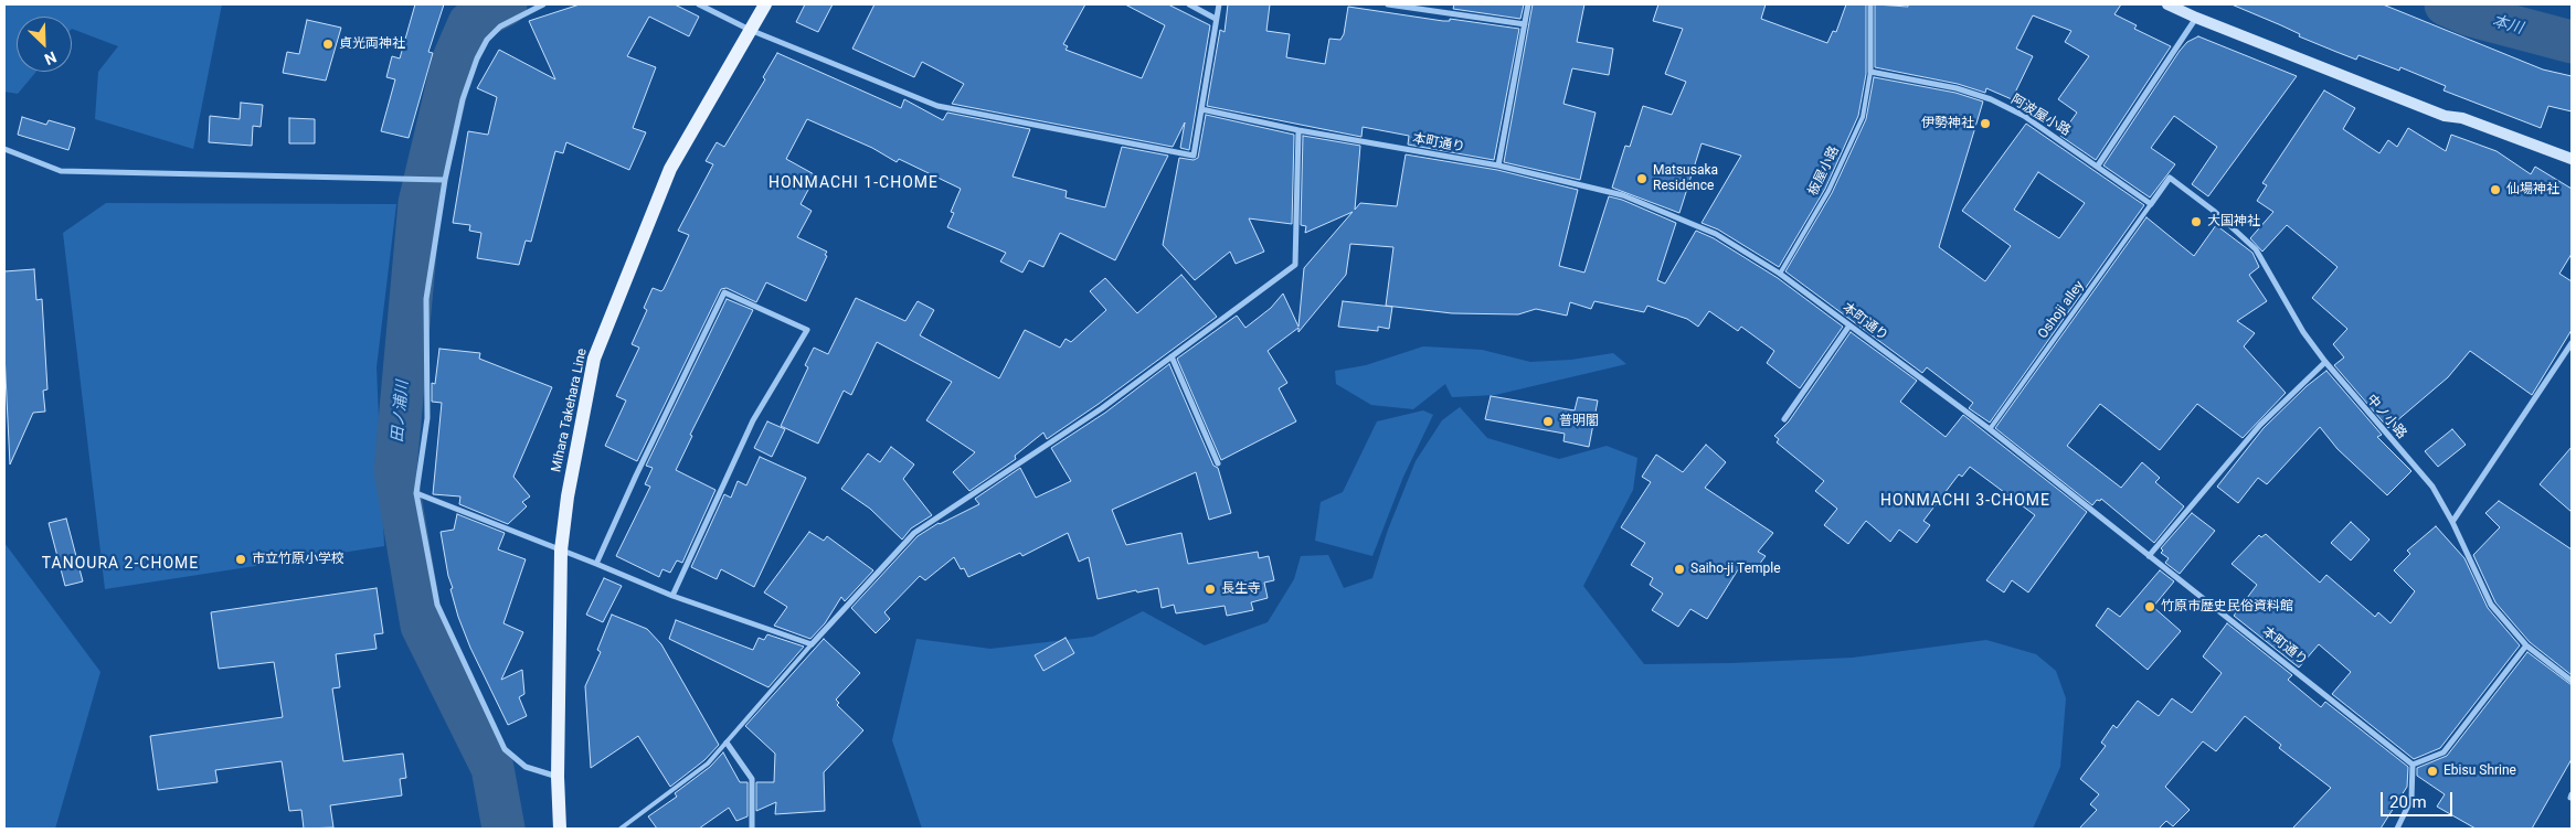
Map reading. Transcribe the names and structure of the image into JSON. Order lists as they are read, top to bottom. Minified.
{"streets":{"main road":["Mihara Takehara Line"],"street":["阿波屋小路","本町通り","中ノ小路"],"lane":["板屋小路","Oshoji alley"]},"crossings":[["阿波屋小路","板屋小路"],["阿波屋小路","Oshoji alley"],["阿波屋小路","中ノ小路"],["本町通り","板屋小路"],["本町通り","Oshoji alley"],["Oshoji alley","中ノ小路"]],"districts":["HONMACHI 1-CHOME","HONMACHI 3-CHOME","TANOURA 2-CHOME"],"water":["本川","田ノ浦川"],"places":["貞光両神社","伊勢神社","Matsusaka Residence","仙場神社","大国神社","普明閣","市立竹原小学校","Saiho-ji Temple","長生寺","竹原市歴史民俗資料館","Ebisu Shrine"],"scale_bar":"20 m","north":"bottom right"}
